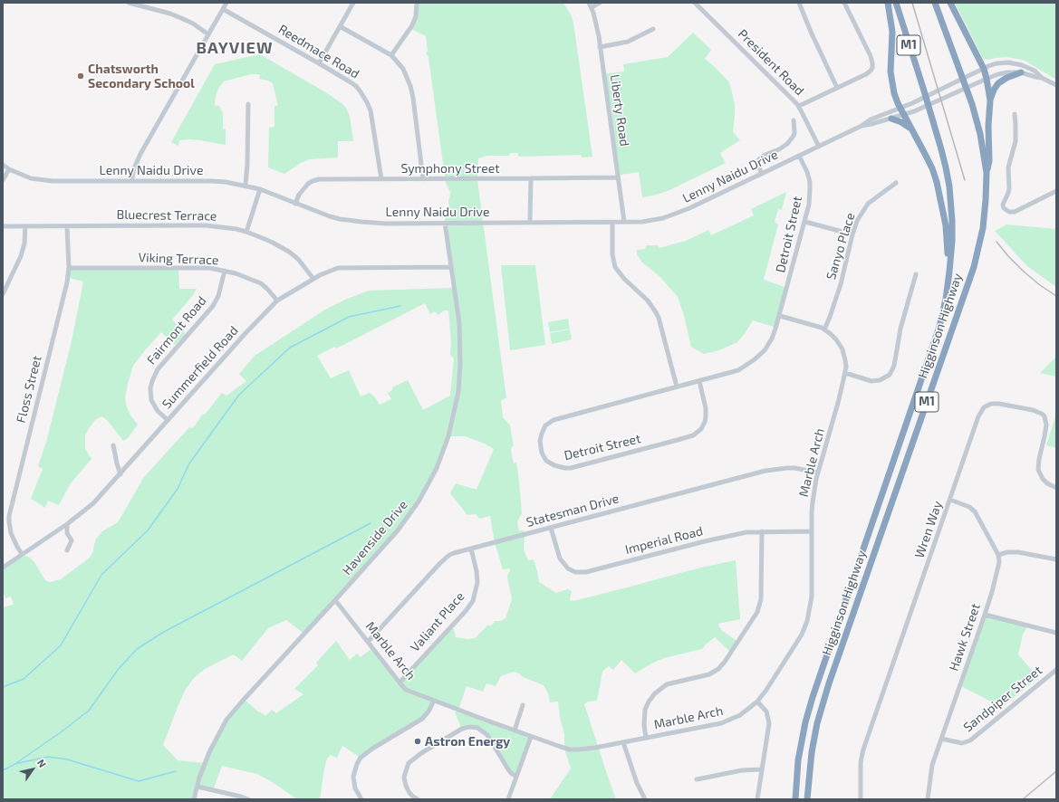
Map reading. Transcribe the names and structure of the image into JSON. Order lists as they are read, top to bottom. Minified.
{"streets":{"highway":["M1","Higginson Highway"],"street":["Reedmace Road","President Road","Liberty Road","Symphony Street","Lenny Naidu Drive","Bluecrest Terrace","Detroit Street","Sanyo Place","Viking Terrace","Fairmont Road","Summerfield Road","Floss Street","Marble Arch","Statesman Drive","Wren Way","Havenside Drive","Imperial Road","Valiant Place","Hawk Street","Sandpiper Street"]},"crossings":[["Reedmace Road","Symphony Street"],["President Road","Lenny Naidu Drive"],["Liberty Road","Symphony Street"],["Liberty Road","Lenny Naidu Drive"],["Symphony Street","Lenny Naidu Drive"],["Lenny Naidu Drive","Detroit Street"],["Lenny Naidu Drive","Havenside Drive"],["Bluecrest Terrace","Summerfield Road"],["Bluecrest Terrace","Floss Street"],["Detroit Street","Marble Arch"],["Sanyo Place","Marble Arch"],["Viking Terrace","Fairmont Road"],["Viking Terrace","Summerfield Road"],["Viking Terrace","Floss Street"],["Fairmont Road","Summerfield Road"],["Summerfield Road","Floss Street"],["Summerfield Road","Havenside Drive"],["Marble Arch","Statesman Drive"],["Marble Arch","Havenside Drive"],["Marble Arch","Imperial Road"],["Marble Arch","Valiant Place"],["Statesman Drive","Imperial Road"],["Statesman Drive","Valiant Place"],["Hawk Street","Sandpiper Street"]],"districts":["BAYVIEW"],"places":["Chatsworth Secondary School","Astron Energy"],"north":"top right"}
